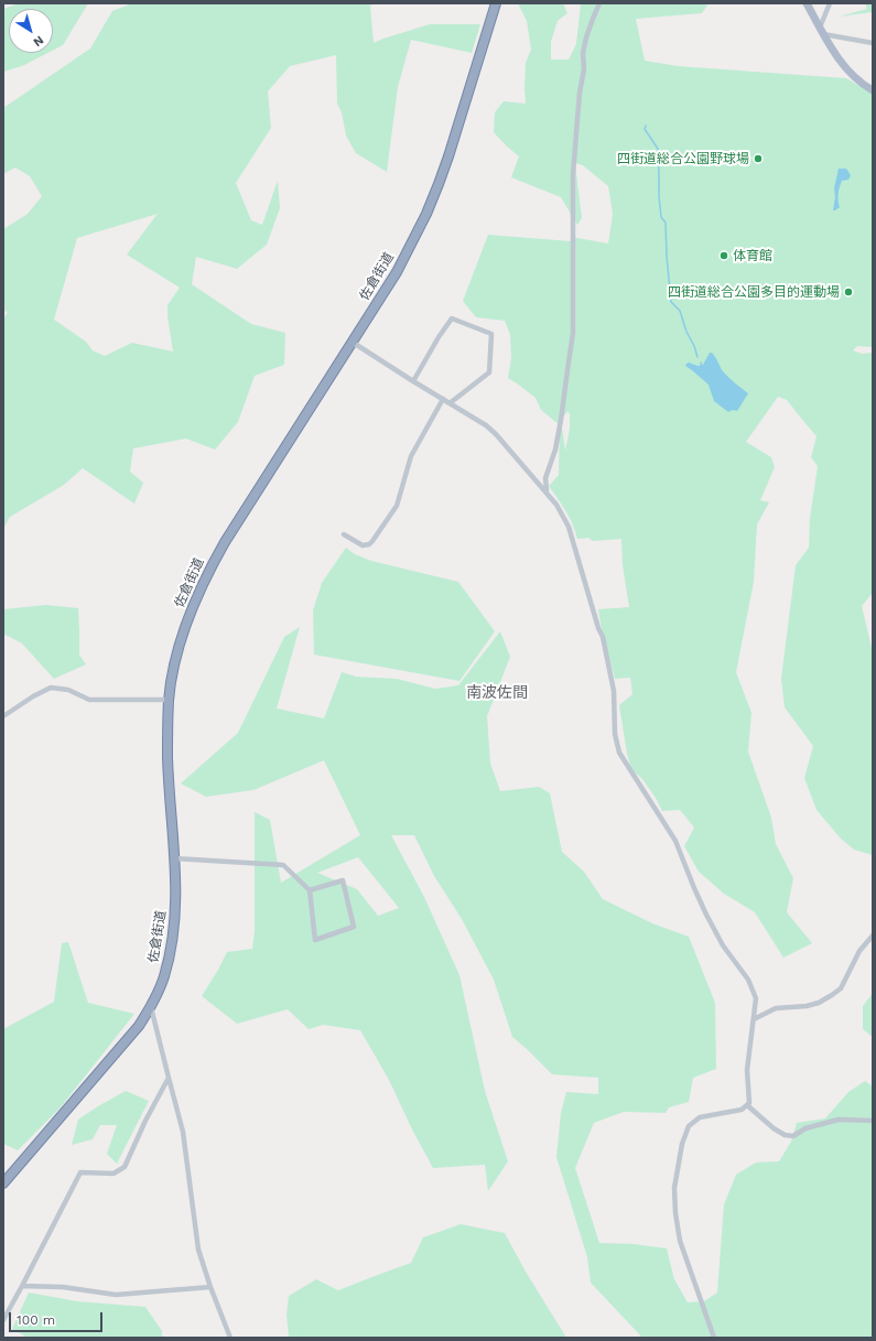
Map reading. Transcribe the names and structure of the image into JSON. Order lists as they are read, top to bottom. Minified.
{"streets":{"highway":["佐倉街道"]},"districts":["南波佐間"],"places":["四街道総合公園野球場","体育館","四街道総合公園多目的運動場"],"scale_bar":"100 m","north":"bottom right"}
